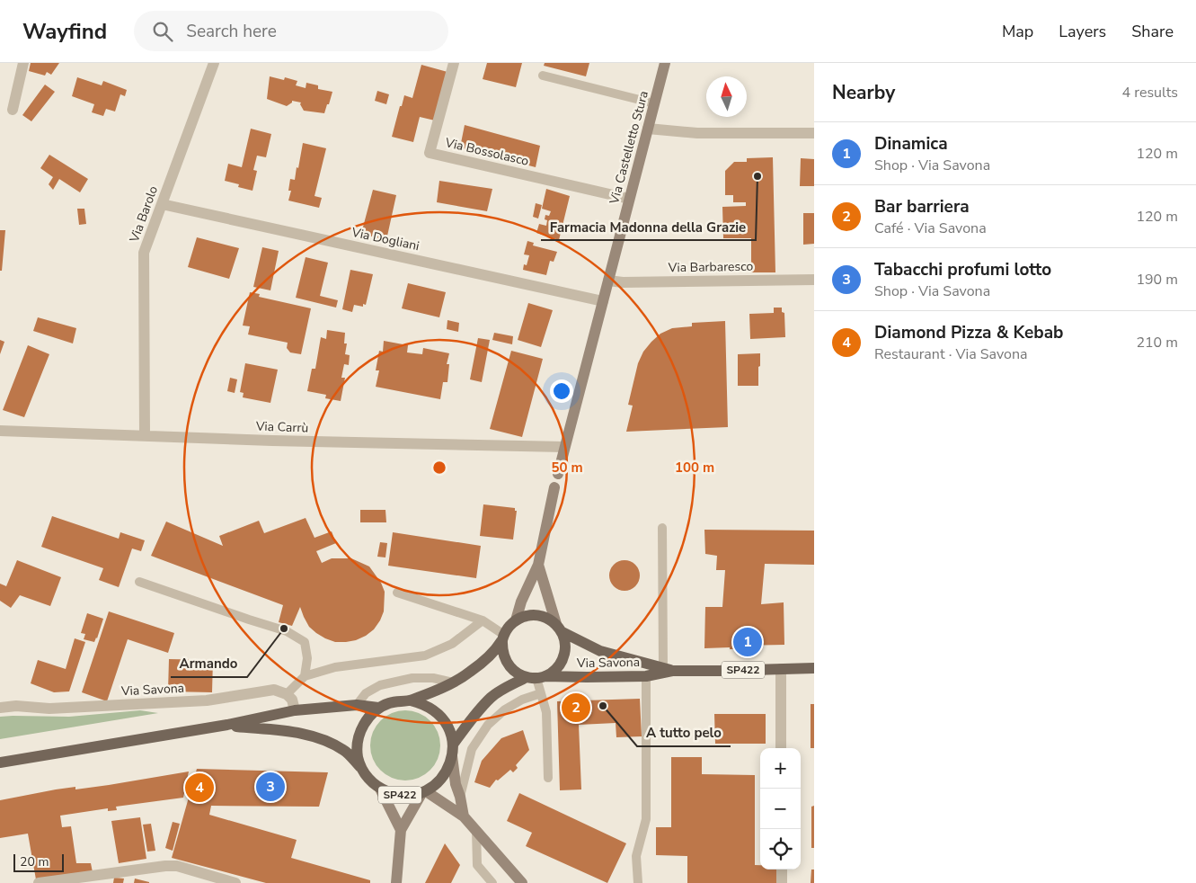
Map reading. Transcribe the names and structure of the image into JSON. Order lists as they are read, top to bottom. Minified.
{"streets":{"main road":["Via Savona","SP422"],"street":["Via Castelletto Stura","Via Bossolasco","Via Barolo","Via Dogliani","Via Barbaresco","Via Carrù"]},"crossings":[["Via Castelletto Stura","Via Bossolasco"],["Via Castelletto Stura","Via Dogliani"],["Via Castelletto Stura","Via Barbaresco"],["Via Castelletto Stura","Via Carrù"],["Via Barolo","Via Dogliani"],["Via Barolo","Via Carrù"],["Via Savona","SP422"]],"places":["Farmacia Madonna della Grazie","Armando","A tutto pelo"],"scale_bar":"20 m","north":"top","page":{"header":"Wayfind","search":"Search here","nav":["Map","Layers","Share"],"heading":["Nearby","4 results"],"list":[{"mark":"1","name":"Dinamica","note":"Shop · Via Savona","value":"120 m"},{"mark":"2","name":"Bar barriera","note":"Café · Via Savona","value":"120 m"},{"mark":"3","name":"Tabacchi profumi lotto","note":"Shop · Via Savona","value":"190 m"},{"mark":"4","name":"Diamond Pizza & Kebab","note":"Restaurant · Via Savona","value":"210 m"}],"pins":["1","2","3","4"],"map_buttons":["+","−"],"scale":"20 m"},"rings":["50 m","100 m"]}
